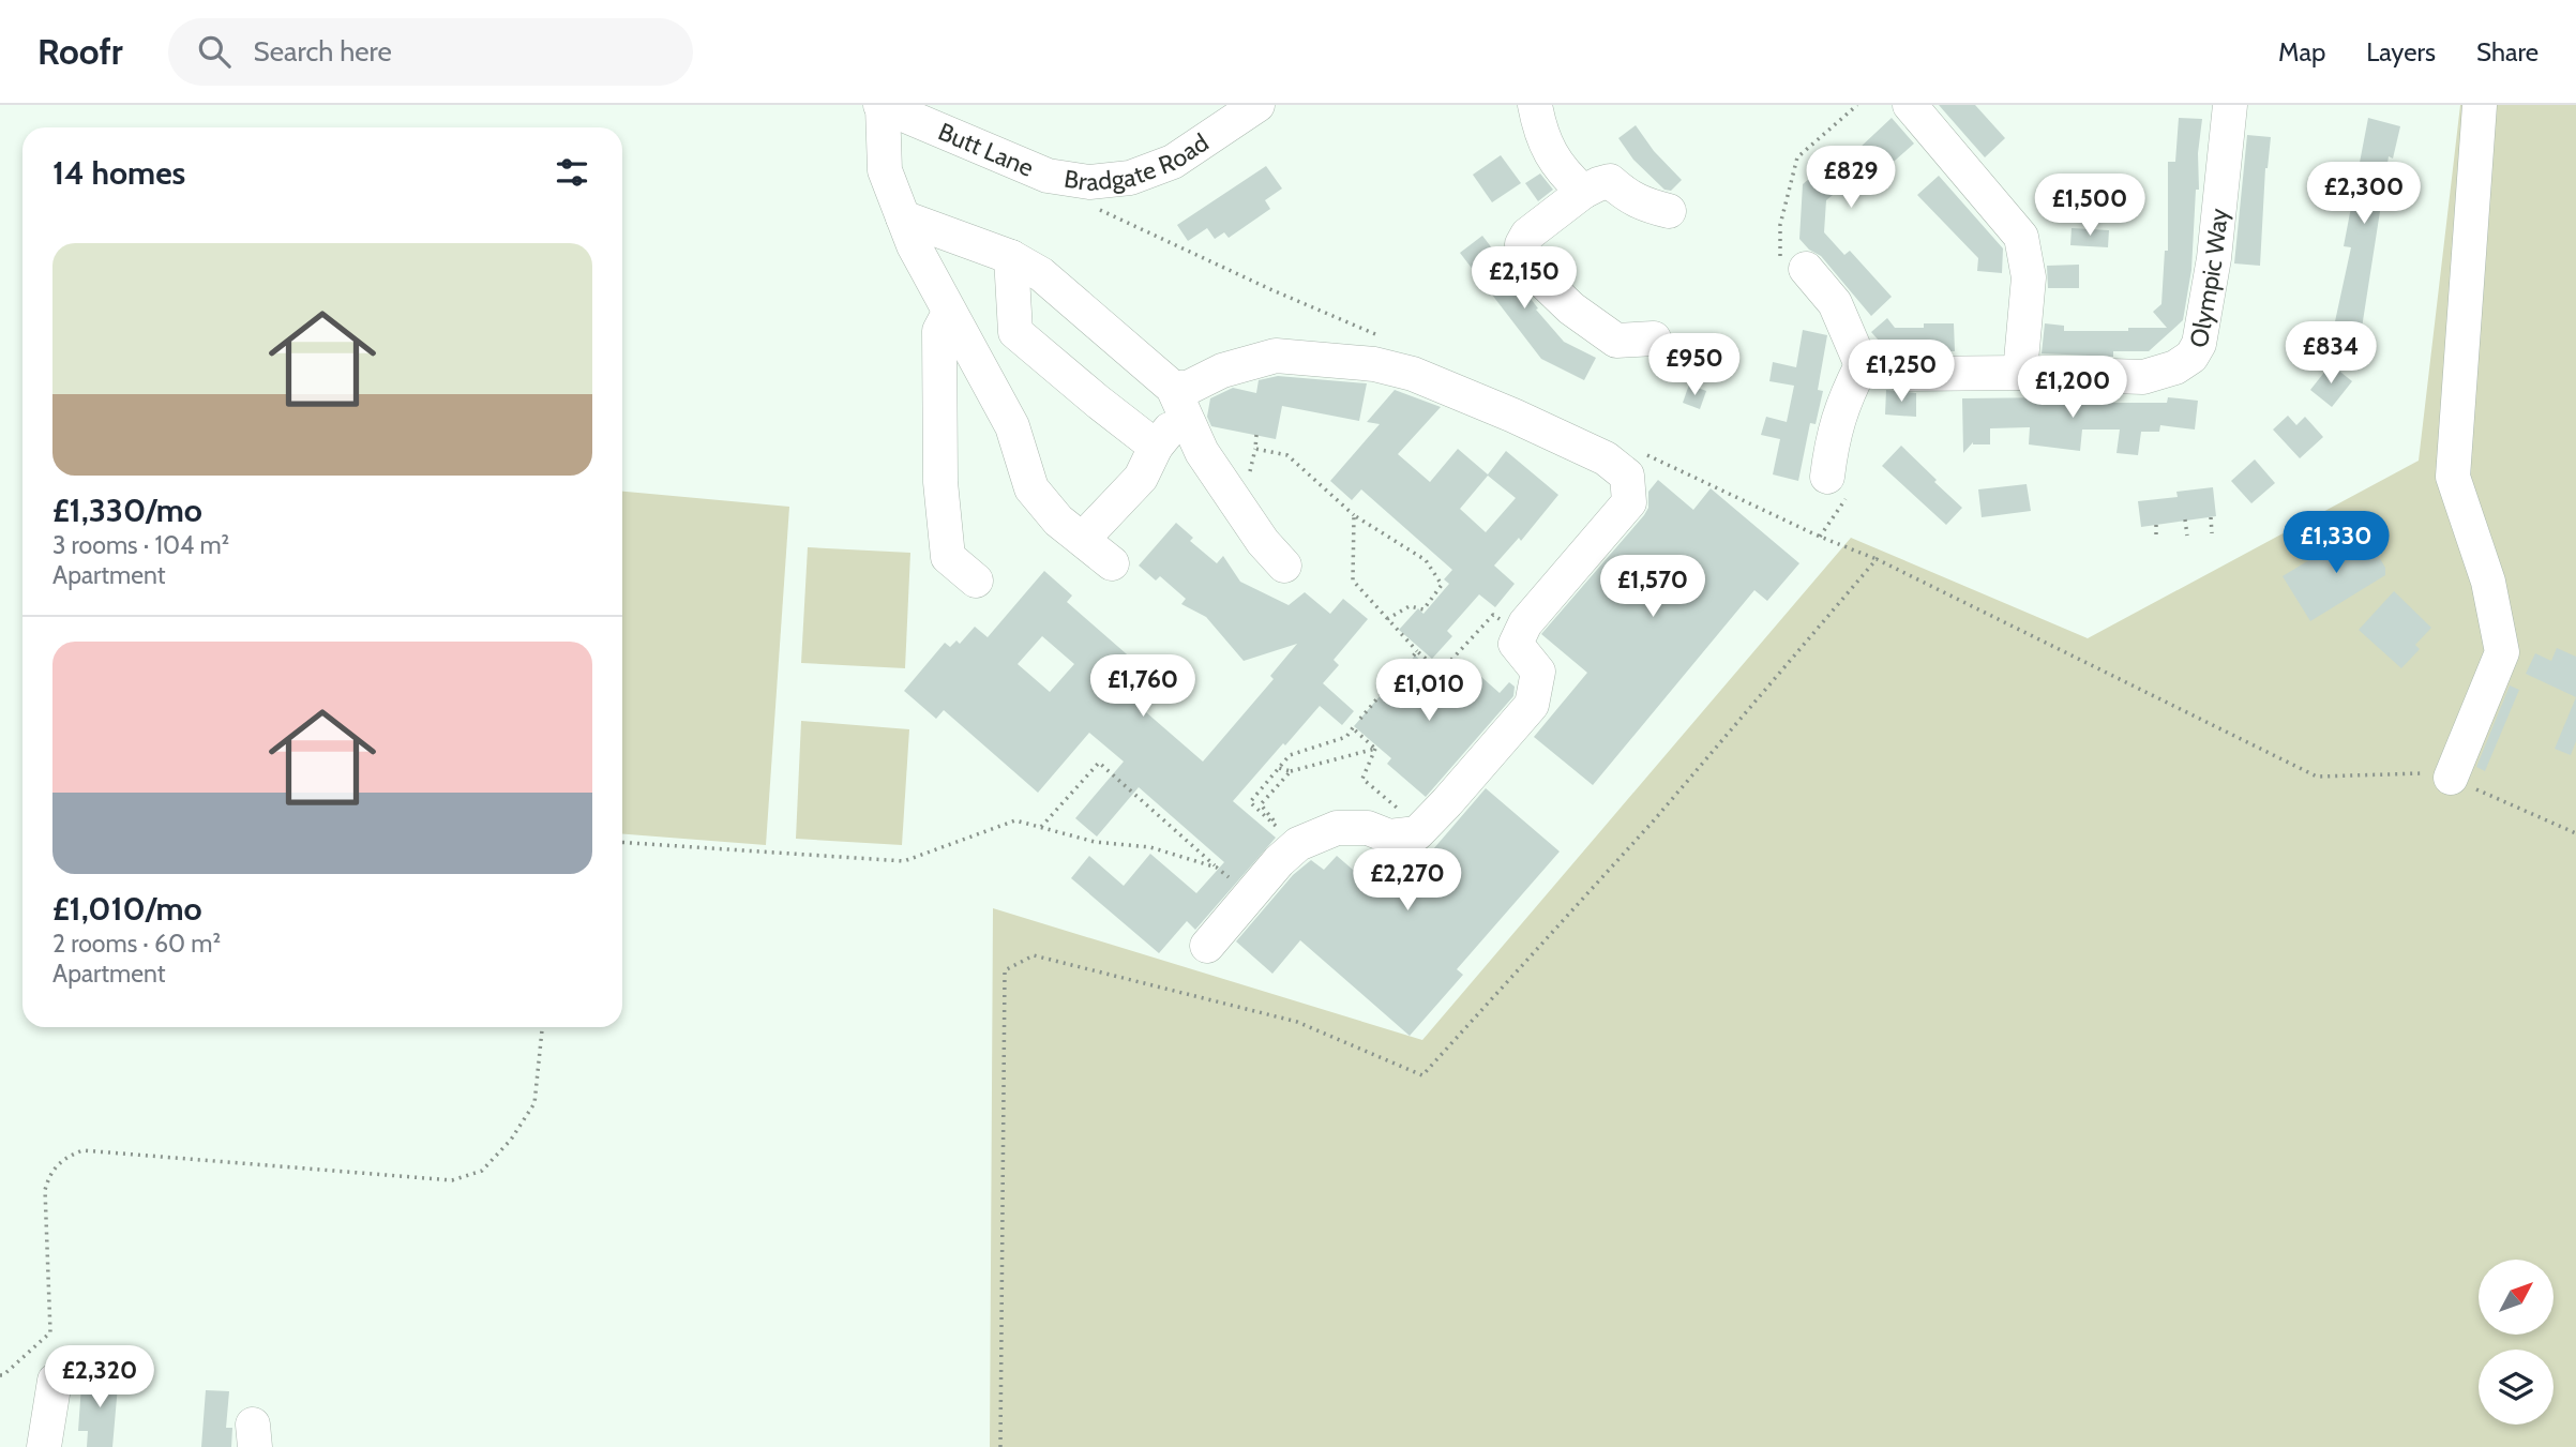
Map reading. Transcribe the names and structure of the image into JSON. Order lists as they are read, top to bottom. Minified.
{"streets":{"street":["Butt Lane","Bradgate Road","Olympic Way"]},"crossings":[["Butt Lane","Bradgate Road"]],"north":"top right","page":{"header":"Roofr","search":"Search here","nav":["Map","Layers","Share"],"heading":"14 homes","price":["£829","£2,300","£1,500","£2,150","£834","£950","£1,250","£1,200","£1,330","£1,570","£1,760","£1,010","£2,270","£2,320"],"list":[{"name":"£1,330/mo","note":"3 rooms · 104 m² · Apartment"},{"name":"£1,010/mo","note":"2 rooms · 60 m² · Apartment"}]}}
